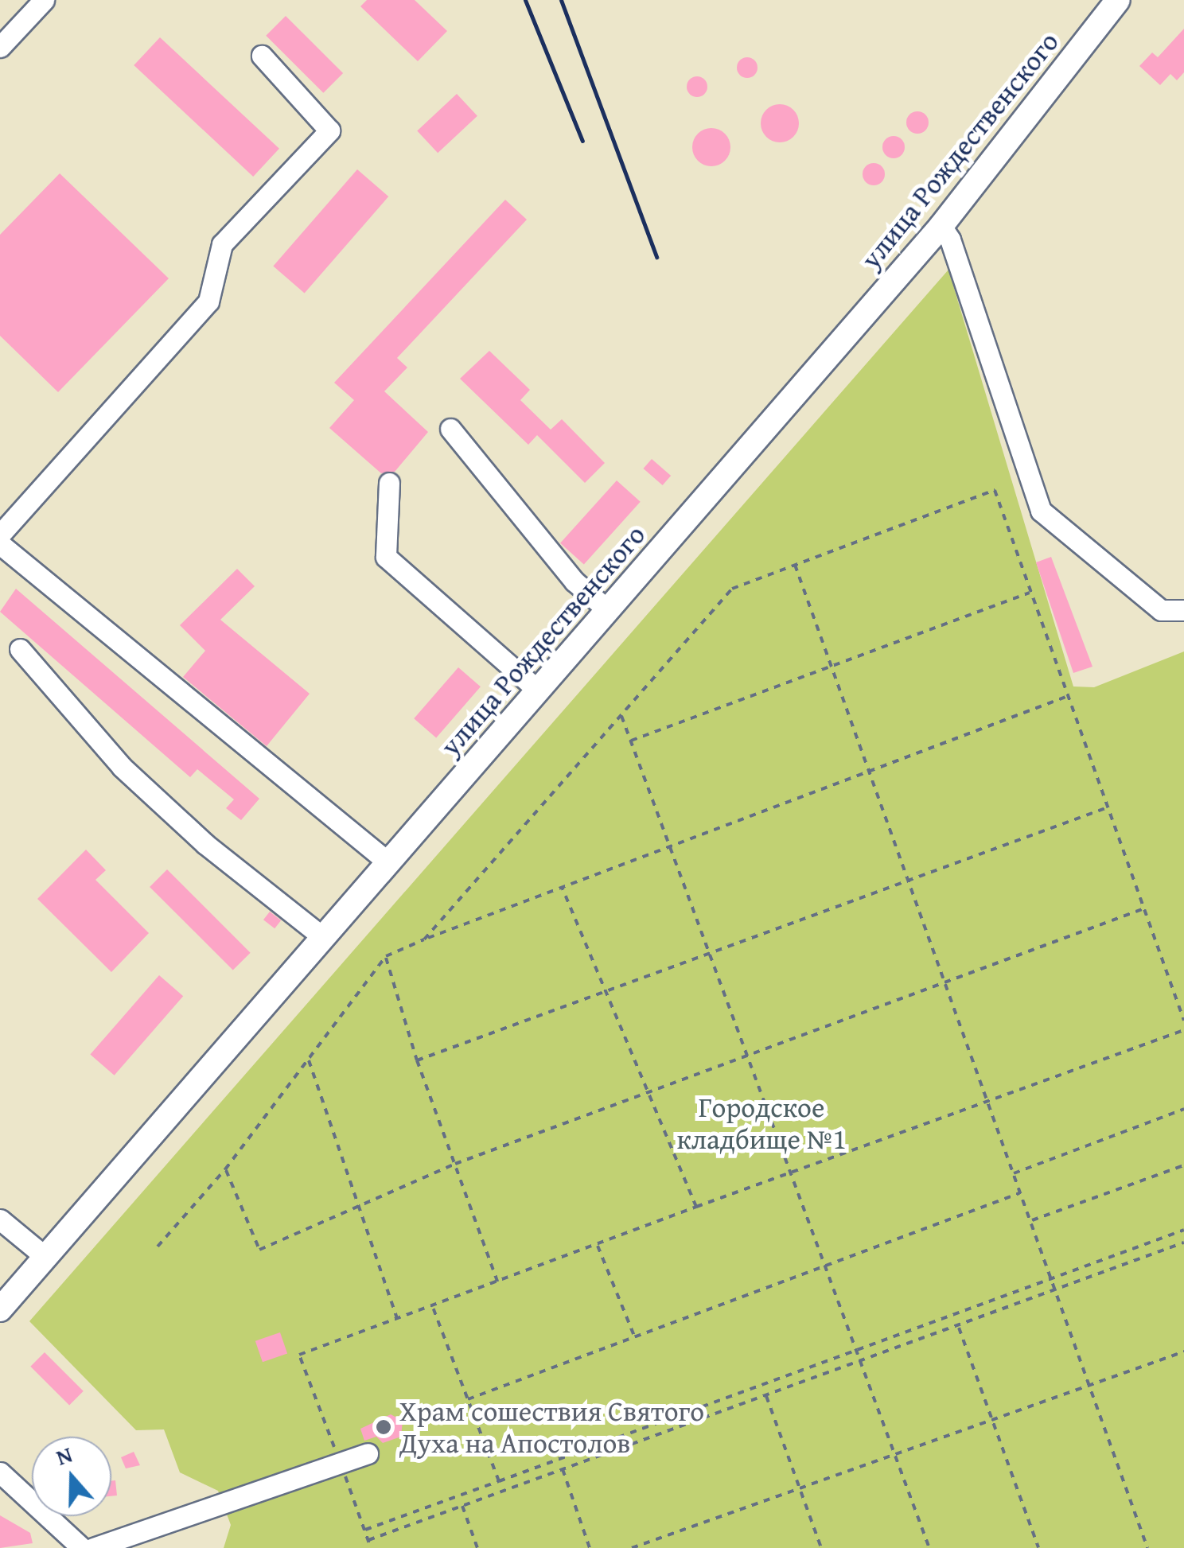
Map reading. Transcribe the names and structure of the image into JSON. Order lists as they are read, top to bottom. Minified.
{"streets":{"main road":["улица Рождественского"]},"parks":["Городское кладбище №1"],"places":["Храм сошествия Святого Духа на Апостолов"],"north":"top"}
